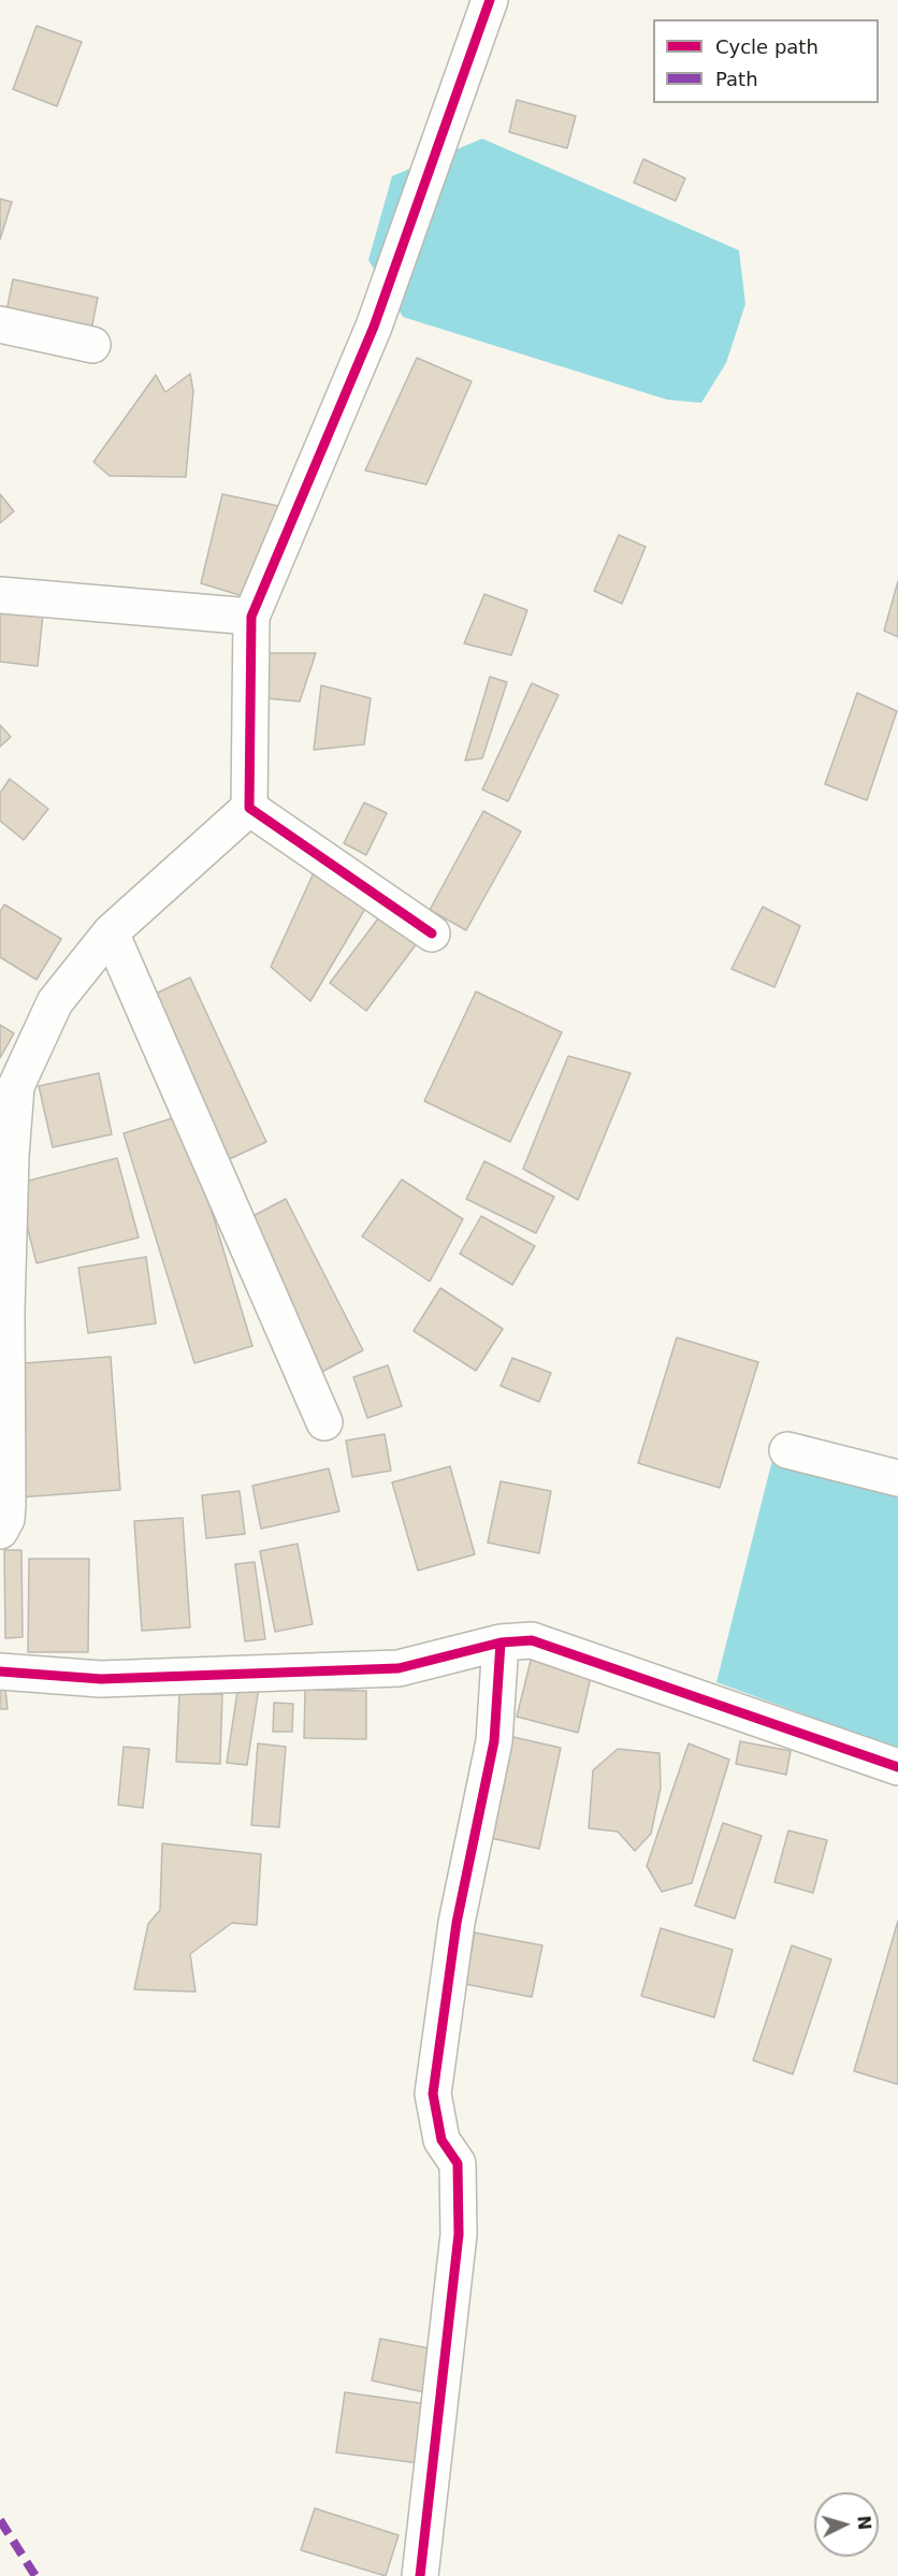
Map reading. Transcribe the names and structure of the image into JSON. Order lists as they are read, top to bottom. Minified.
{"legend":["Cycle path","Path"],"north":"right"}
